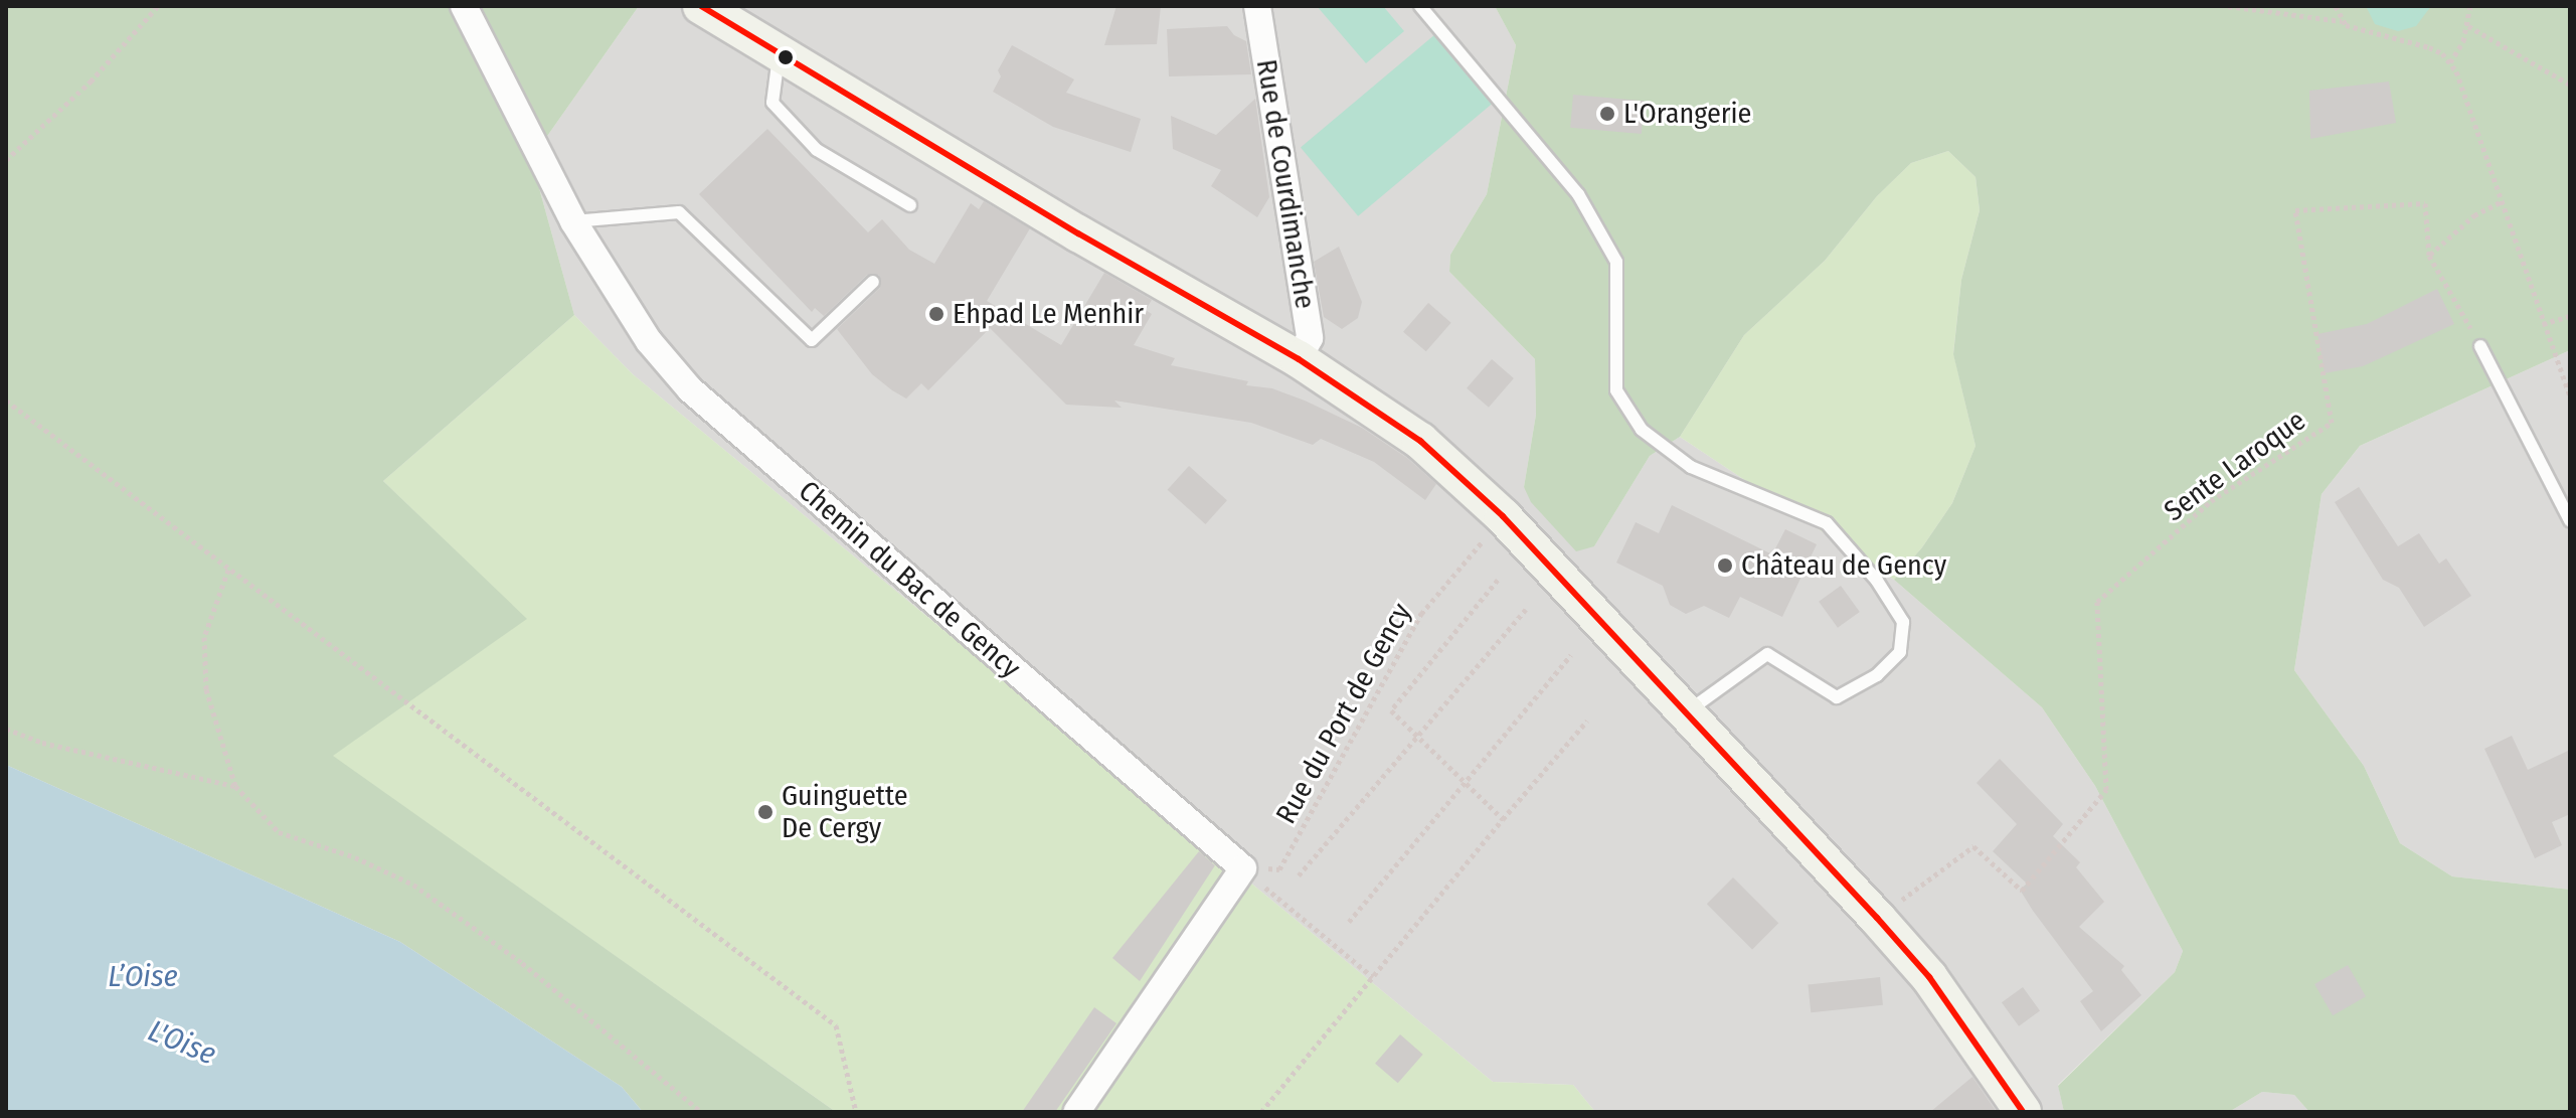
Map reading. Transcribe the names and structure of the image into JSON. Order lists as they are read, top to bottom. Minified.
{"streets":{"street":["Rue de Courdimanche","Chemin du Bac de Gency"],"path":["Sente Laroque","Rue du Port de Gency"]},"crossings":[["Chemin du Bac de Gency","Rue du Port de Gency"]],"water":["L’Oise","L'Oise"],"places":["L'Orangerie","Ehpad Le Menhir","Château de Gency","Guinguette De Cergy"]}
